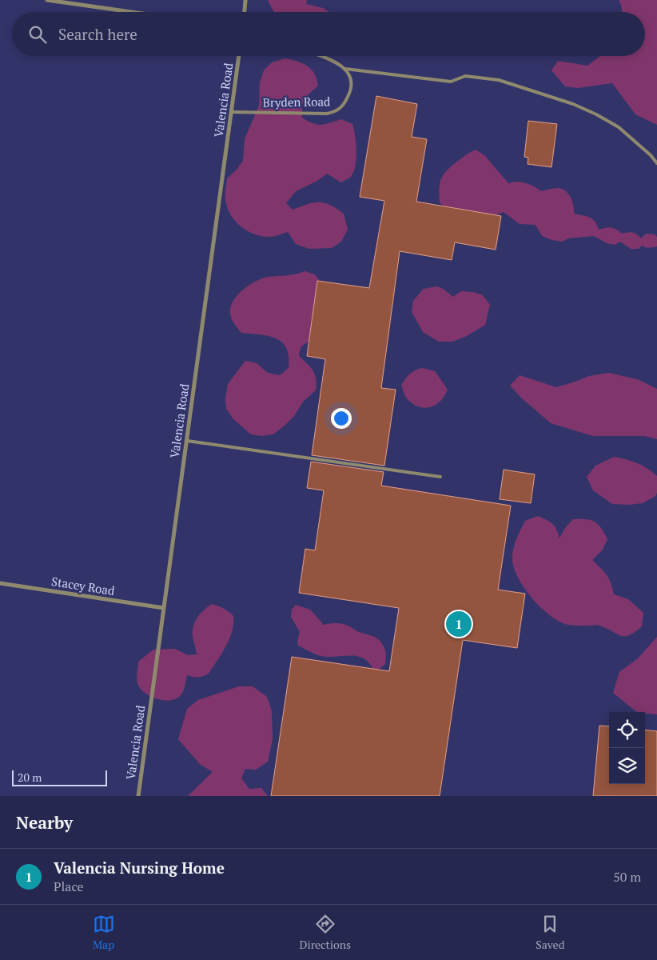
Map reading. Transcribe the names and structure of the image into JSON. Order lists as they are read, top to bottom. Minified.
{"streets":{"street":["Valencia Road","Stacey Road"],"lane":["Bryden Road"]},"crossings":[["Valencia Road","Bryden Road"],["Valencia Road","Stacey Road"]],"scale_bar":"20 m","page":{"search":"Search here","pins":"1","scale":"20 m","heading":"Nearby","list":[{"mark":"1","name":"Valencia Nursing Home","note":"Place","value":"50 m"}],"nav":["Map","Directions","Saved"]}}
